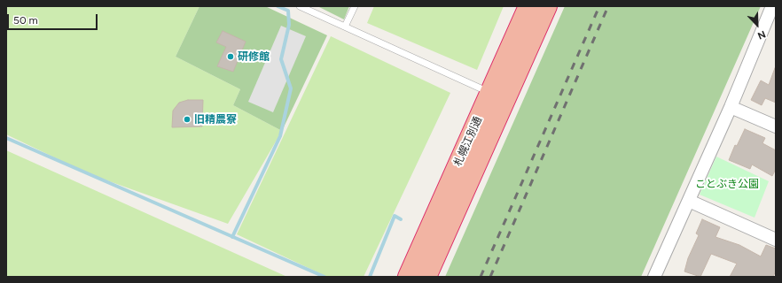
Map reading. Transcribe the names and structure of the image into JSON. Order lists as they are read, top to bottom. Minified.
{"streets":{"highway":["札幌江別通"]},"parks":["ことぶき公園"],"places":["研修館","旧精農寮"],"scale_bar":"50 m","north":"bottom right"}
